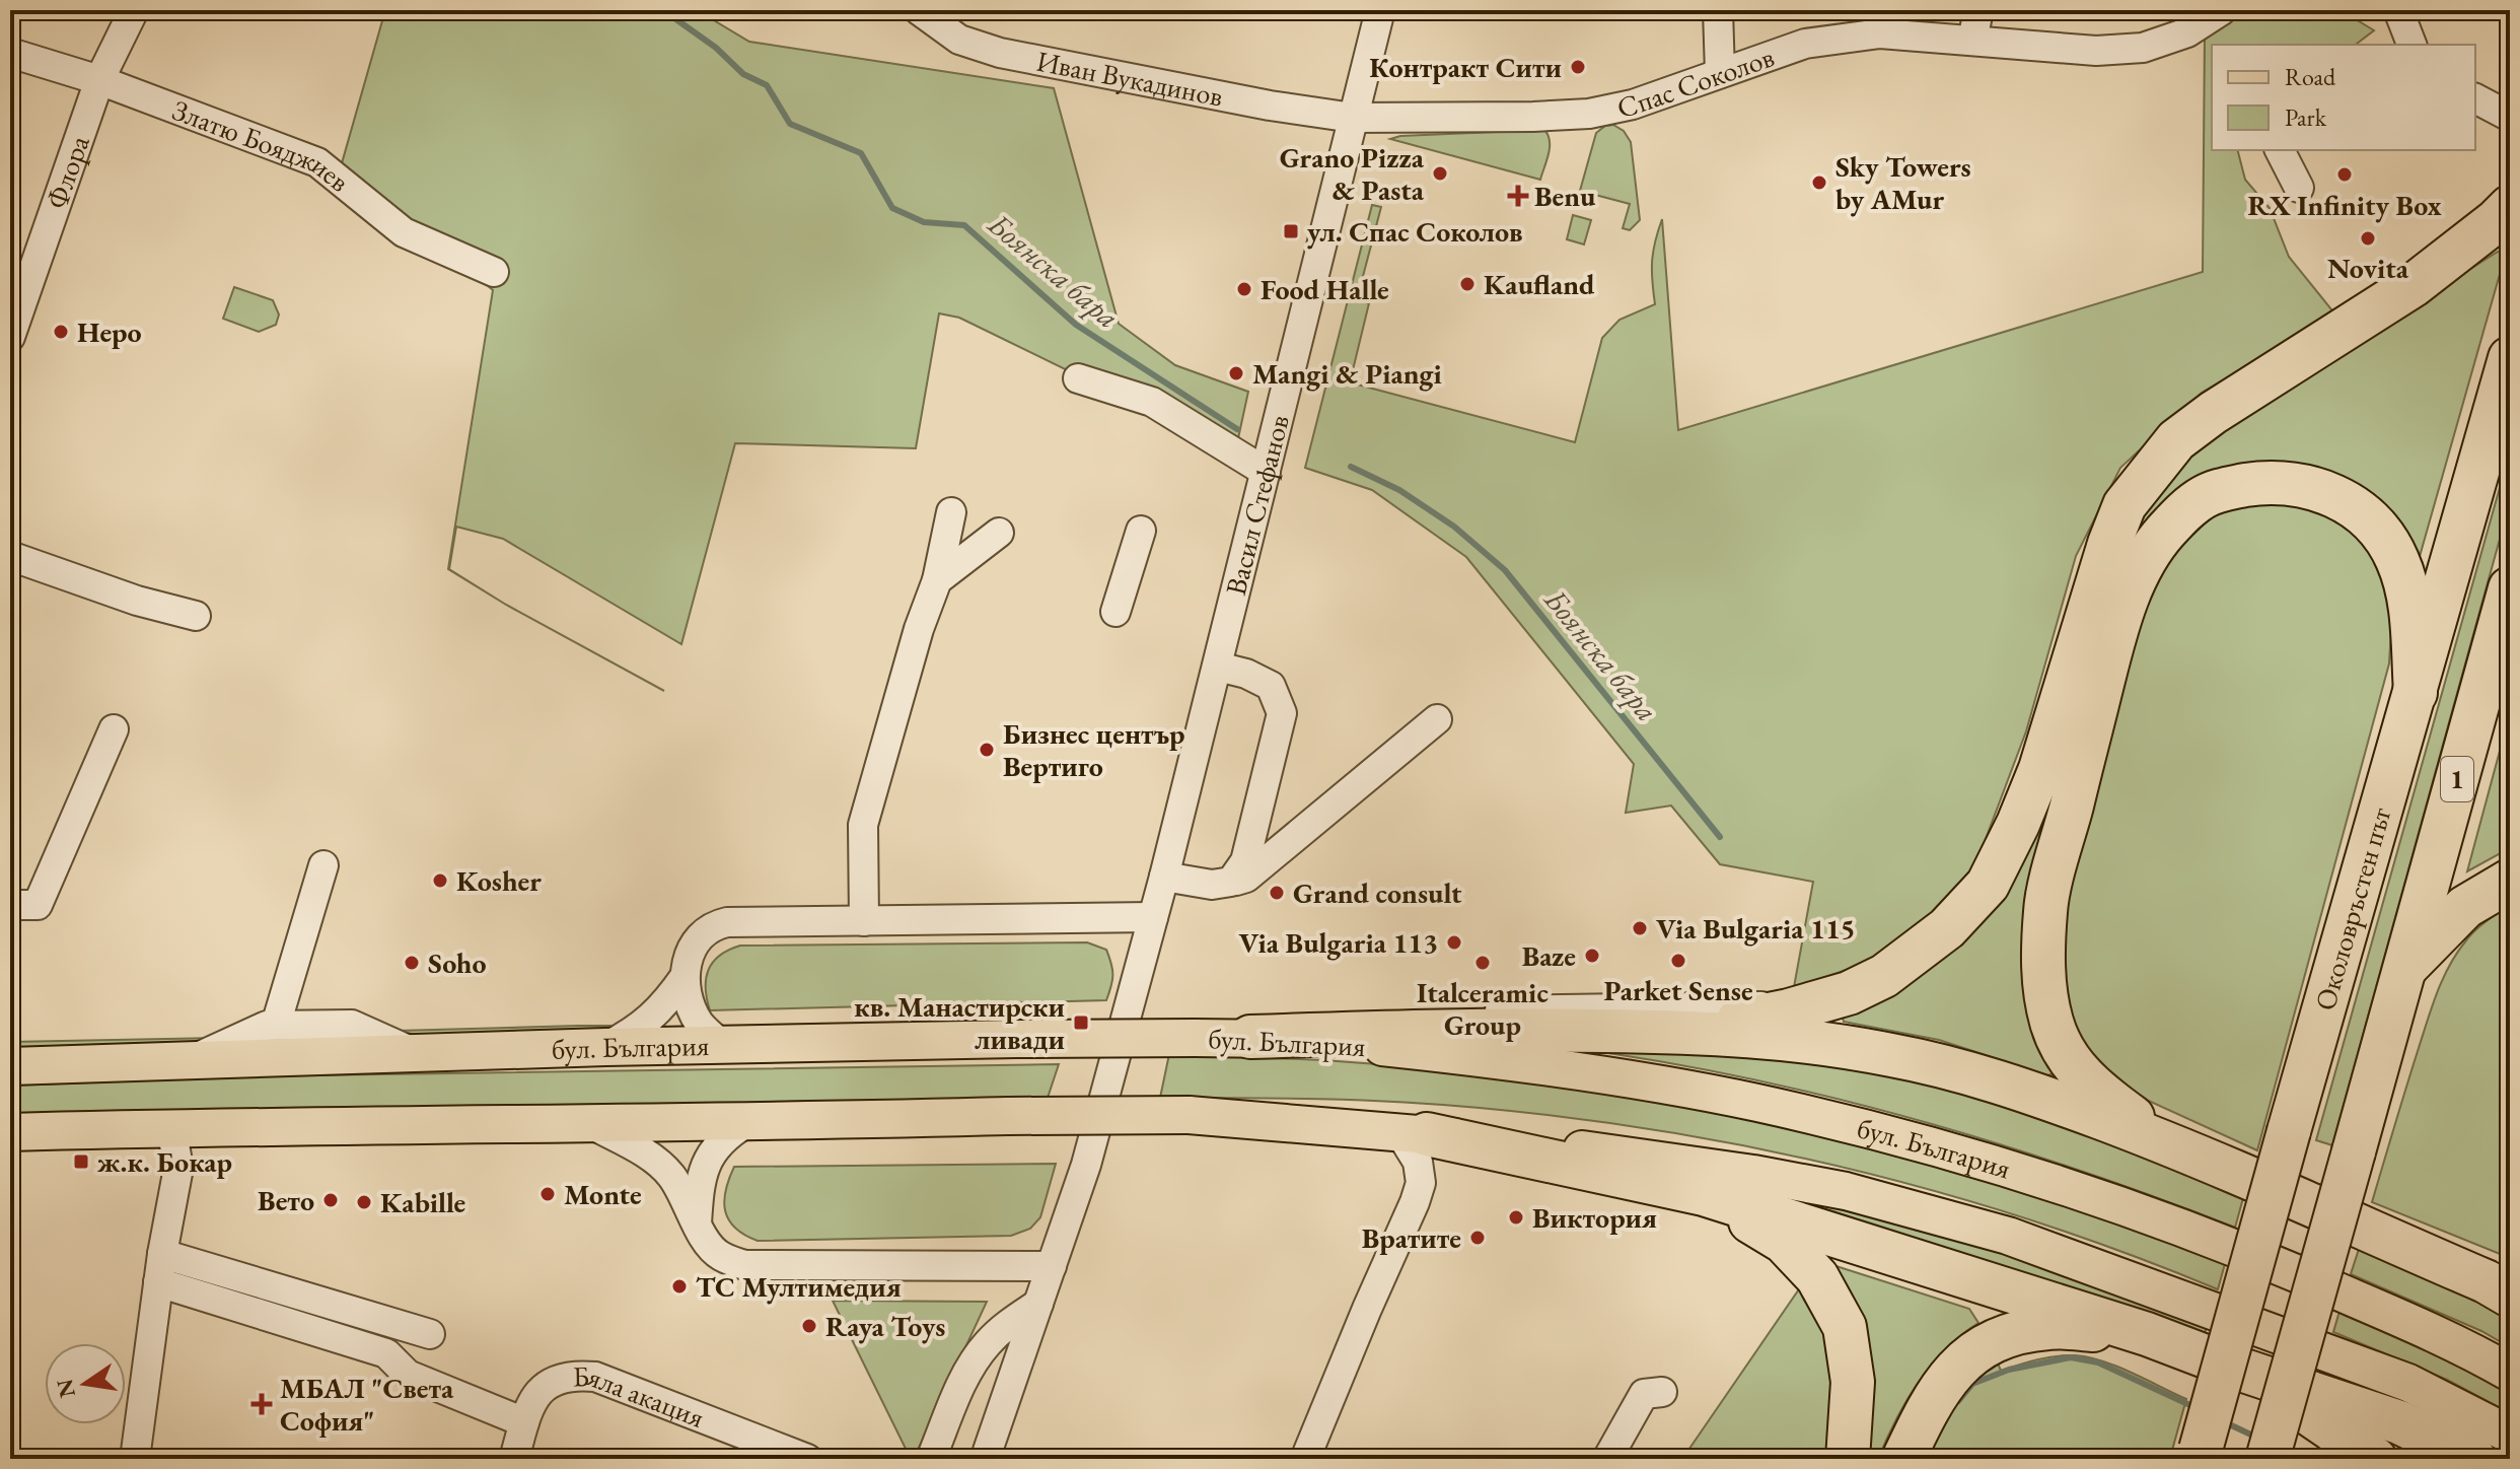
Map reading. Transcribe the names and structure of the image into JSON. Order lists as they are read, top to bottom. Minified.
{"streets":{"highway":["1","Околовръстен път"],"main road":["бул. България"],"street":["Иван Вукадинов","Спас Соколов","Златю Бояджиев","Флора","Васил Стефанов","Бяла акация"]},"crossings":[["Иван Вукадинов","Спас Соколов"],["Иван Вукадинов","Васил Стефанов"],["Спас Соколов","Васил Стефанов"],["Златю Бояджиев","Флора"]],"water":["Боянска бара"],"places":{"other":["Контракт Сити","Grano Pizza & Pasta","RX Infinity Box","Sky Towers by AMur","Novita","Kaufland","Food Halle","Неро","Mangi & Piangi","Бизнес център Вертиго","Kosher","Grand consult","Via Bulgaria 115","Via Bulgaria 113","Baze","Parket Sense","Soho","Italceramic Group","Monte","Вето","Kabille","Виктория","Вратите","ТС Мултимедия","Raya Toys"],"health":["Benu","МБАЛ \"Света София\""],"transit":["ул. Спас Соколов","кв. Манастирски ливади","ж.к. Бокар"]},"legend":["Road","Park"],"north":"left"}
